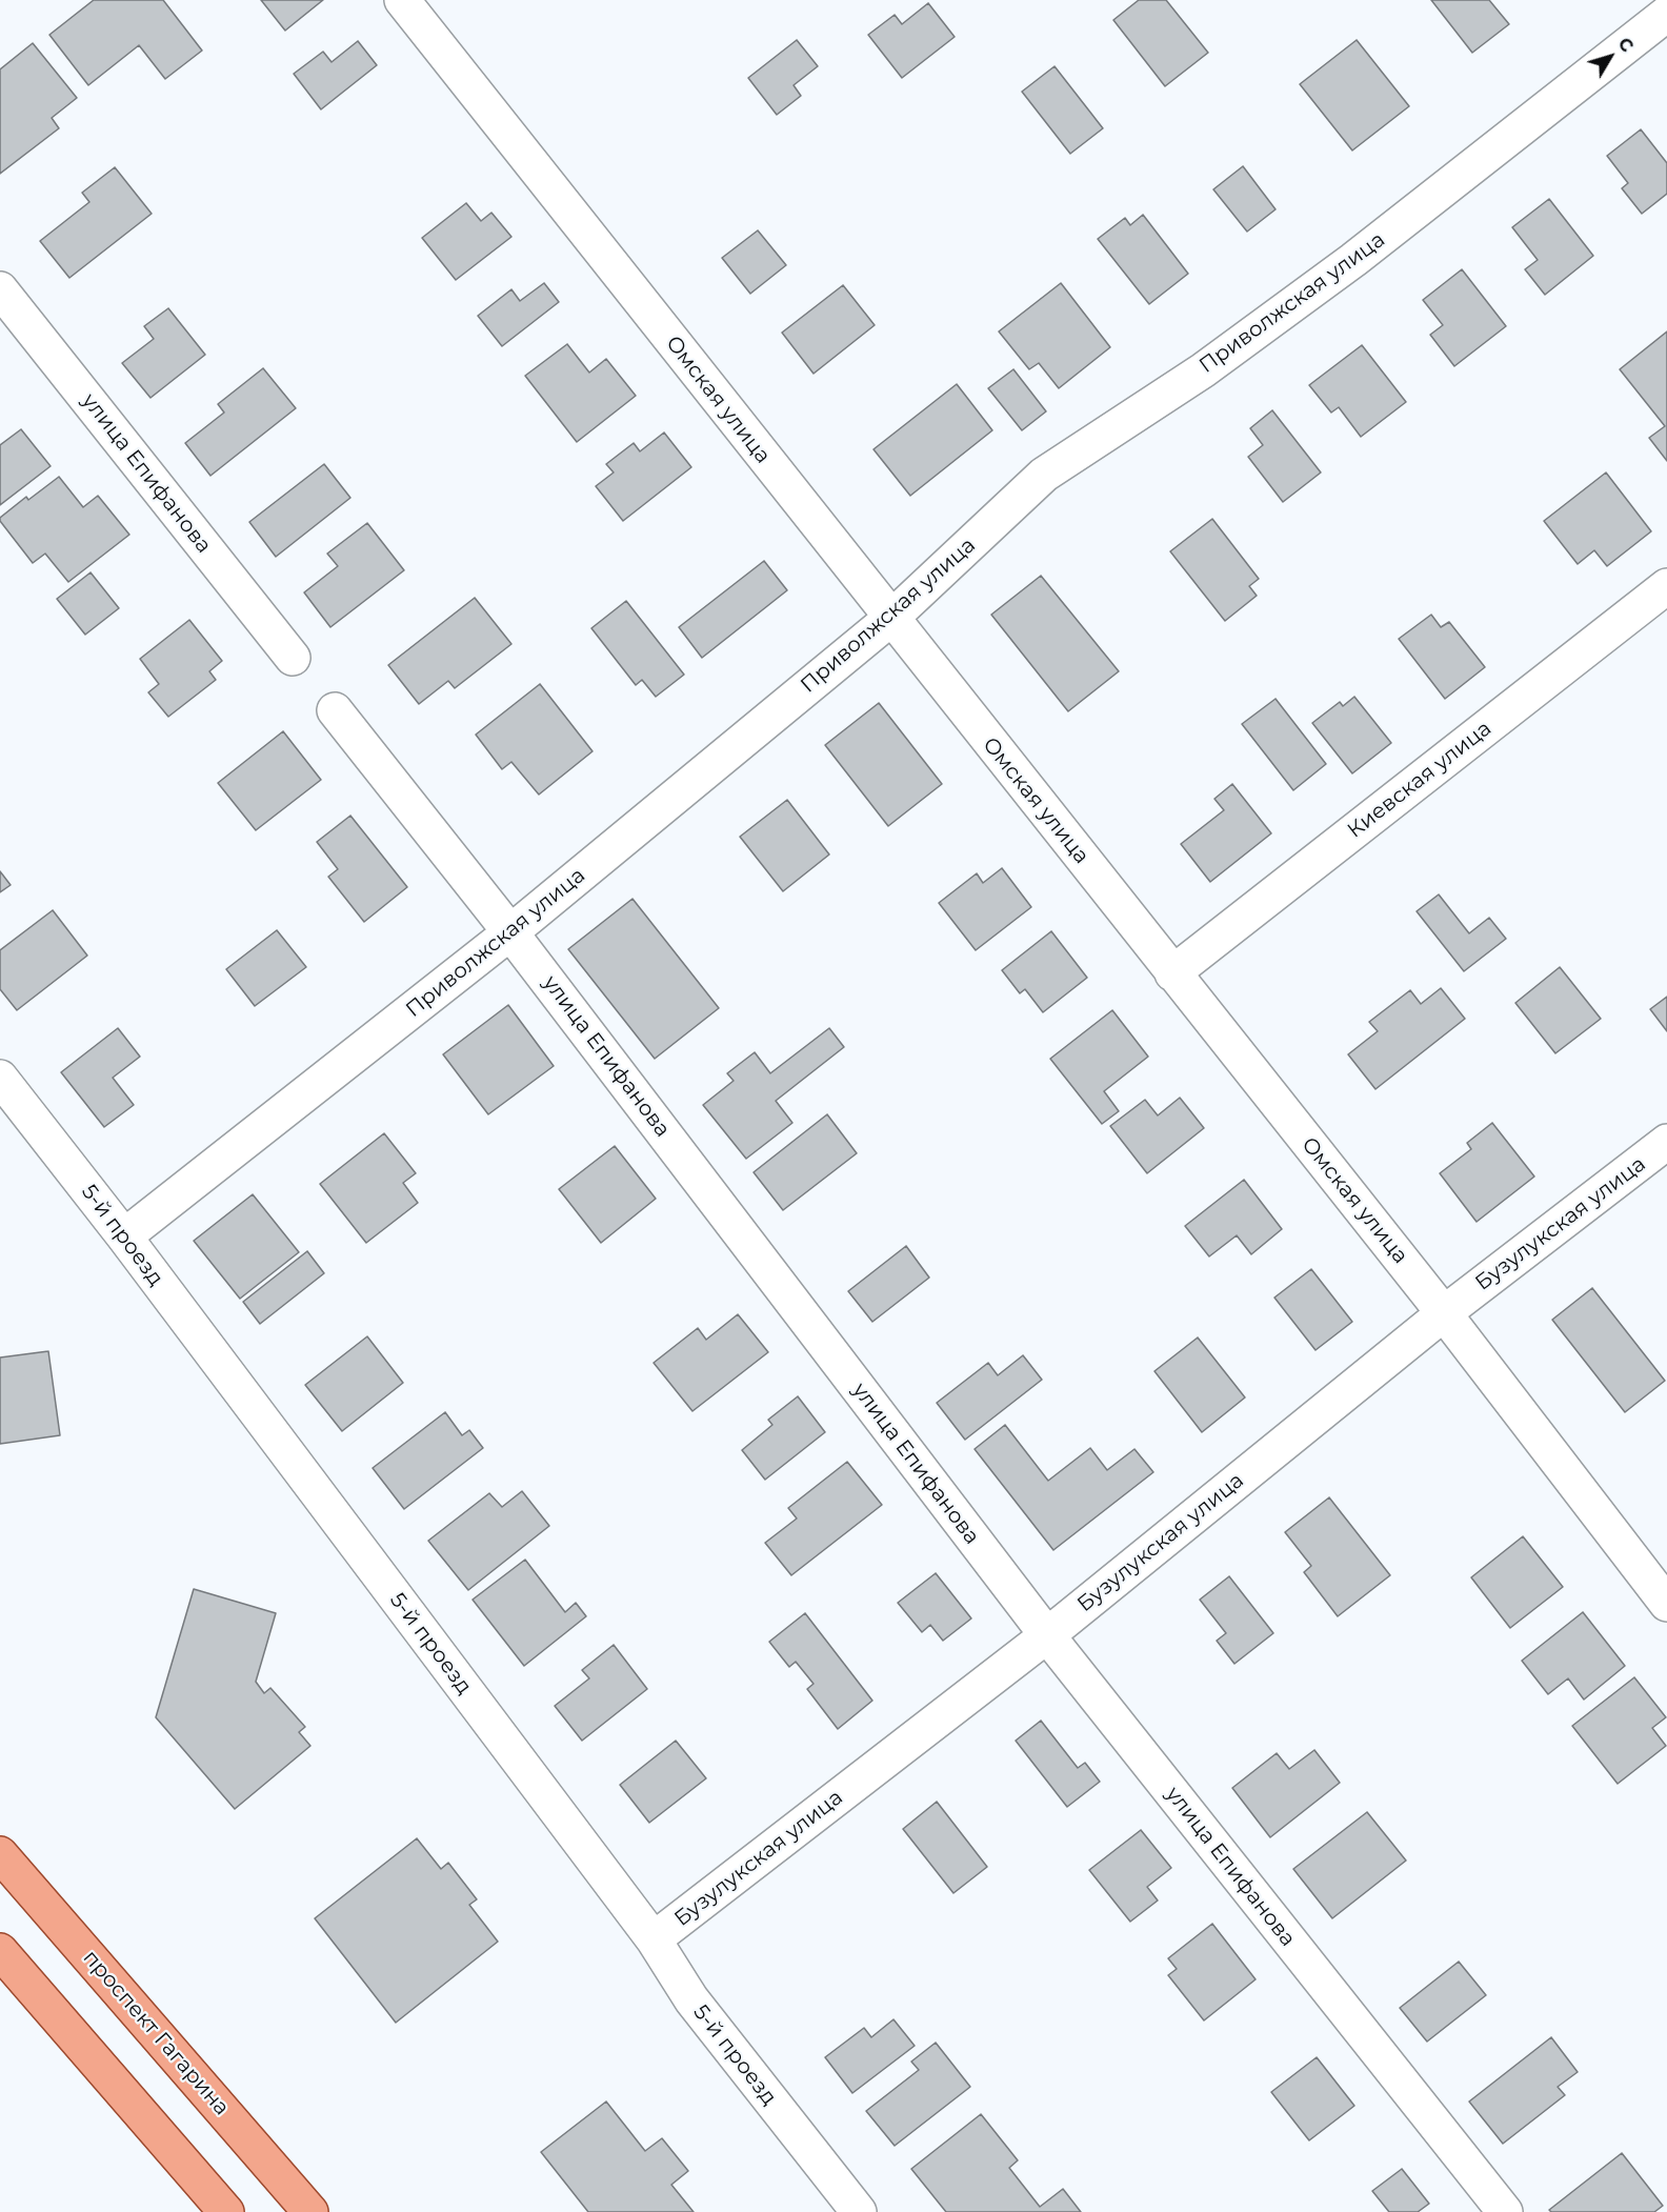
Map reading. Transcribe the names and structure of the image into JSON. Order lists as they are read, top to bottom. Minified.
{"streets":{"main road":["проспект Гагарина"],"street":["Приволжская улица","Омская улица","улица Епифанова","Киевская улица","Бузулукская улица","5-й проезд"]},"crossings":[["Приволжская улица","Омская улица"],["Приволжская улица","улица Епифанова"],["Приволжская улица","5-й проезд"],["Омская улица","Киевская улица"],["Омская улица","Бузулукская улица"],["улица Епифанова","Бузулукская улица"],["Бузулукская улица","5-й проезд"]],"north":"top right"}
